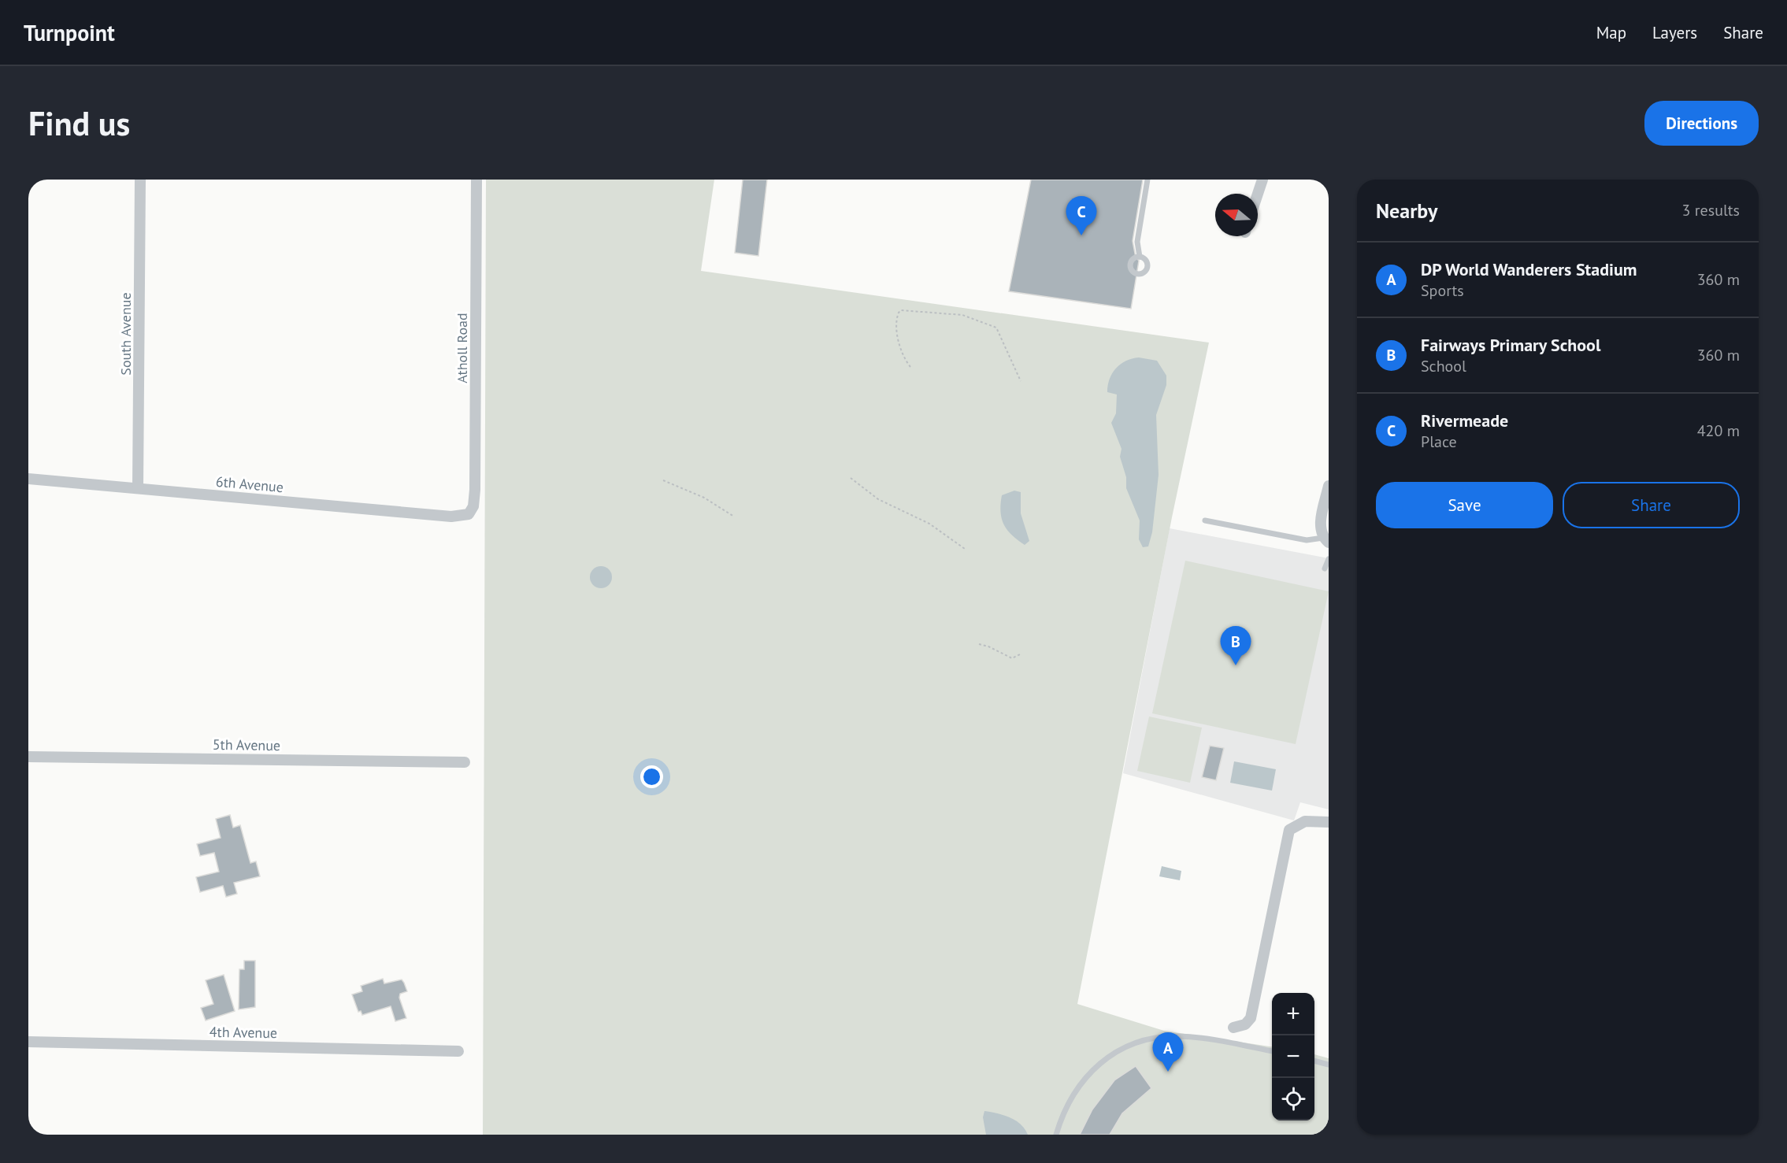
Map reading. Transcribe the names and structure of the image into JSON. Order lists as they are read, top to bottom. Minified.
{"streets":{"street":["South Avenue","Atholl Road","6th Avenue","5th Avenue","4th Avenue"]},"crossings":[["South Avenue","6th Avenue"],["Atholl Road","6th Avenue"]],"north":"left","page":{"header":"Turnpoint","nav":["Map","Layers","Share"],"buttons":["Directions",["Save","Share"]],"title":"Find us","heading":["Nearby","3 results"],"pins":["C","B","A"],"list":[{"mark":"A","name":"DP World Wanderers Stadium","note":"Sports","value":"360 m"},{"mark":"B","name":"Fairways Primary School","note":"School","value":"360 m"},{"mark":"C","name":"Rivermeade","note":"Place","value":"420 m"}],"map_buttons":["+","−"]}}
